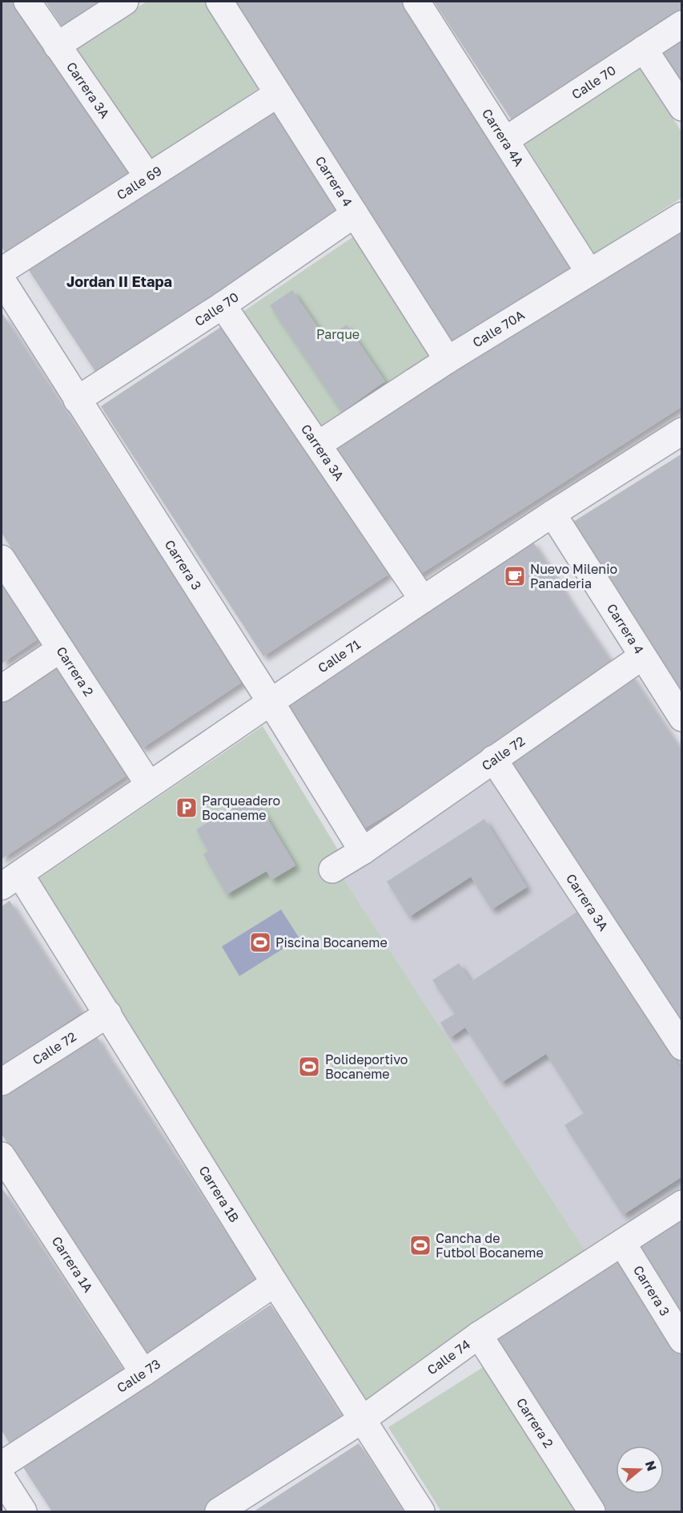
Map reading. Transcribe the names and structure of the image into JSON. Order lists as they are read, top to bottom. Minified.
{"streets":{"street":["Calle 70","Carrera 3A","Carrera 4A","Carrera 4","Calle 69","Calle 70A","Carrera 3","Calle 71","Carrera 2","Calle 72","Carrera 1B","Carrera 1A","Calle 74","Calle 73"]},"crossings":[["Calle 70","Carrera 3A"],["Calle 70","Carrera 4A"],["Calle 70","Carrera 4"],["Calle 70","Carrera 3"],["Carrera 3A","Calle 69"],["Carrera 3A","Calle 70A"],["Carrera 3A","Calle 71"],["Carrera 3A","Calle 72"],["Carrera 4A","Calle 70A"],["Carrera 4","Calle 69"],["Carrera 4","Calle 70A"],["Carrera 4","Calle 71"],["Carrera 4","Calle 72"],["Calle 69","Carrera 3"],["Carrera 3","Calle 71"],["Carrera 3","Calle 72"],["Carrera 3","Calle 74"],["Calle 71","Carrera 2"],["Calle 71","Carrera 1B"],["Carrera 2","Calle 74"],["Calle 72","Carrera 1B"],["Carrera 1B","Calle 74"],["Carrera 1B","Calle 73"],["Carrera 1A","Calle 73"]],"districts":["Jordan II Etapa"],"parks":["Parque"],"places":{"cafe":["Nuevo Milenio Panaderia"],"parking":["Parqueadero Bocaneme"],"sports":["Piscina Bocaneme","Polideportivo Bocaneme","Cancha de Futbol Bocaneme"]},"north":"right"}
